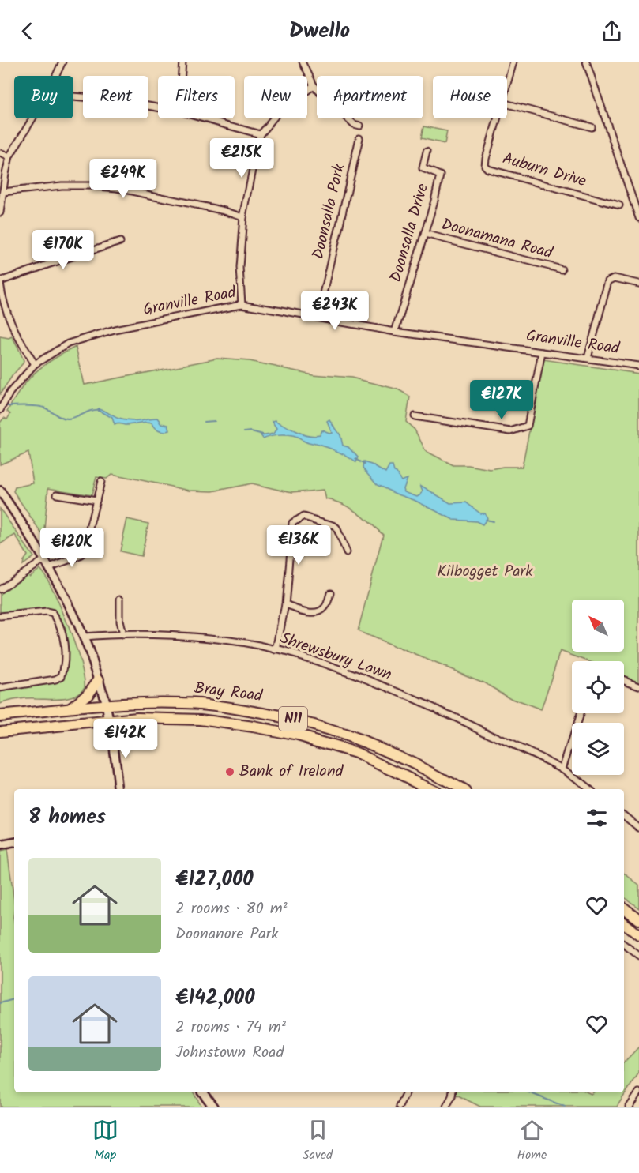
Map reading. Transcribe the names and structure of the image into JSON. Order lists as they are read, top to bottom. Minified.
{"streets":{"highway":["Bray Road","N11"],"street":["Auburn Drive","Doonsalla Park","Doonsalla Drive","Doonamana Road","Granville Road","Shrewsbury Lawn"]},"crossings":[["Doonsalla Park","Granville Road"],["Doonsalla Drive","Doonamana Road"],["Doonsalla Drive","Granville Road"]],"parks":["Kilbogget Park"],"places":["Bank of Ireland"],"north":"top left","page":{"header":"Dwello","chip":["Buy","Rent","Filters","New","Apartment","House"],"price":["€215K","€249K","€170K","€243K","€127K","€136K","€120K","€142K"],"heading":"8 homes","list":[{"name":"€127,000","note":"2 rooms · 80 m² · Doonanore Park"},{"name":"€142,000","note":"2 rooms · 74 m² · Johnstown Road"}],"tabs":["Map","Saved","Home"]}}
